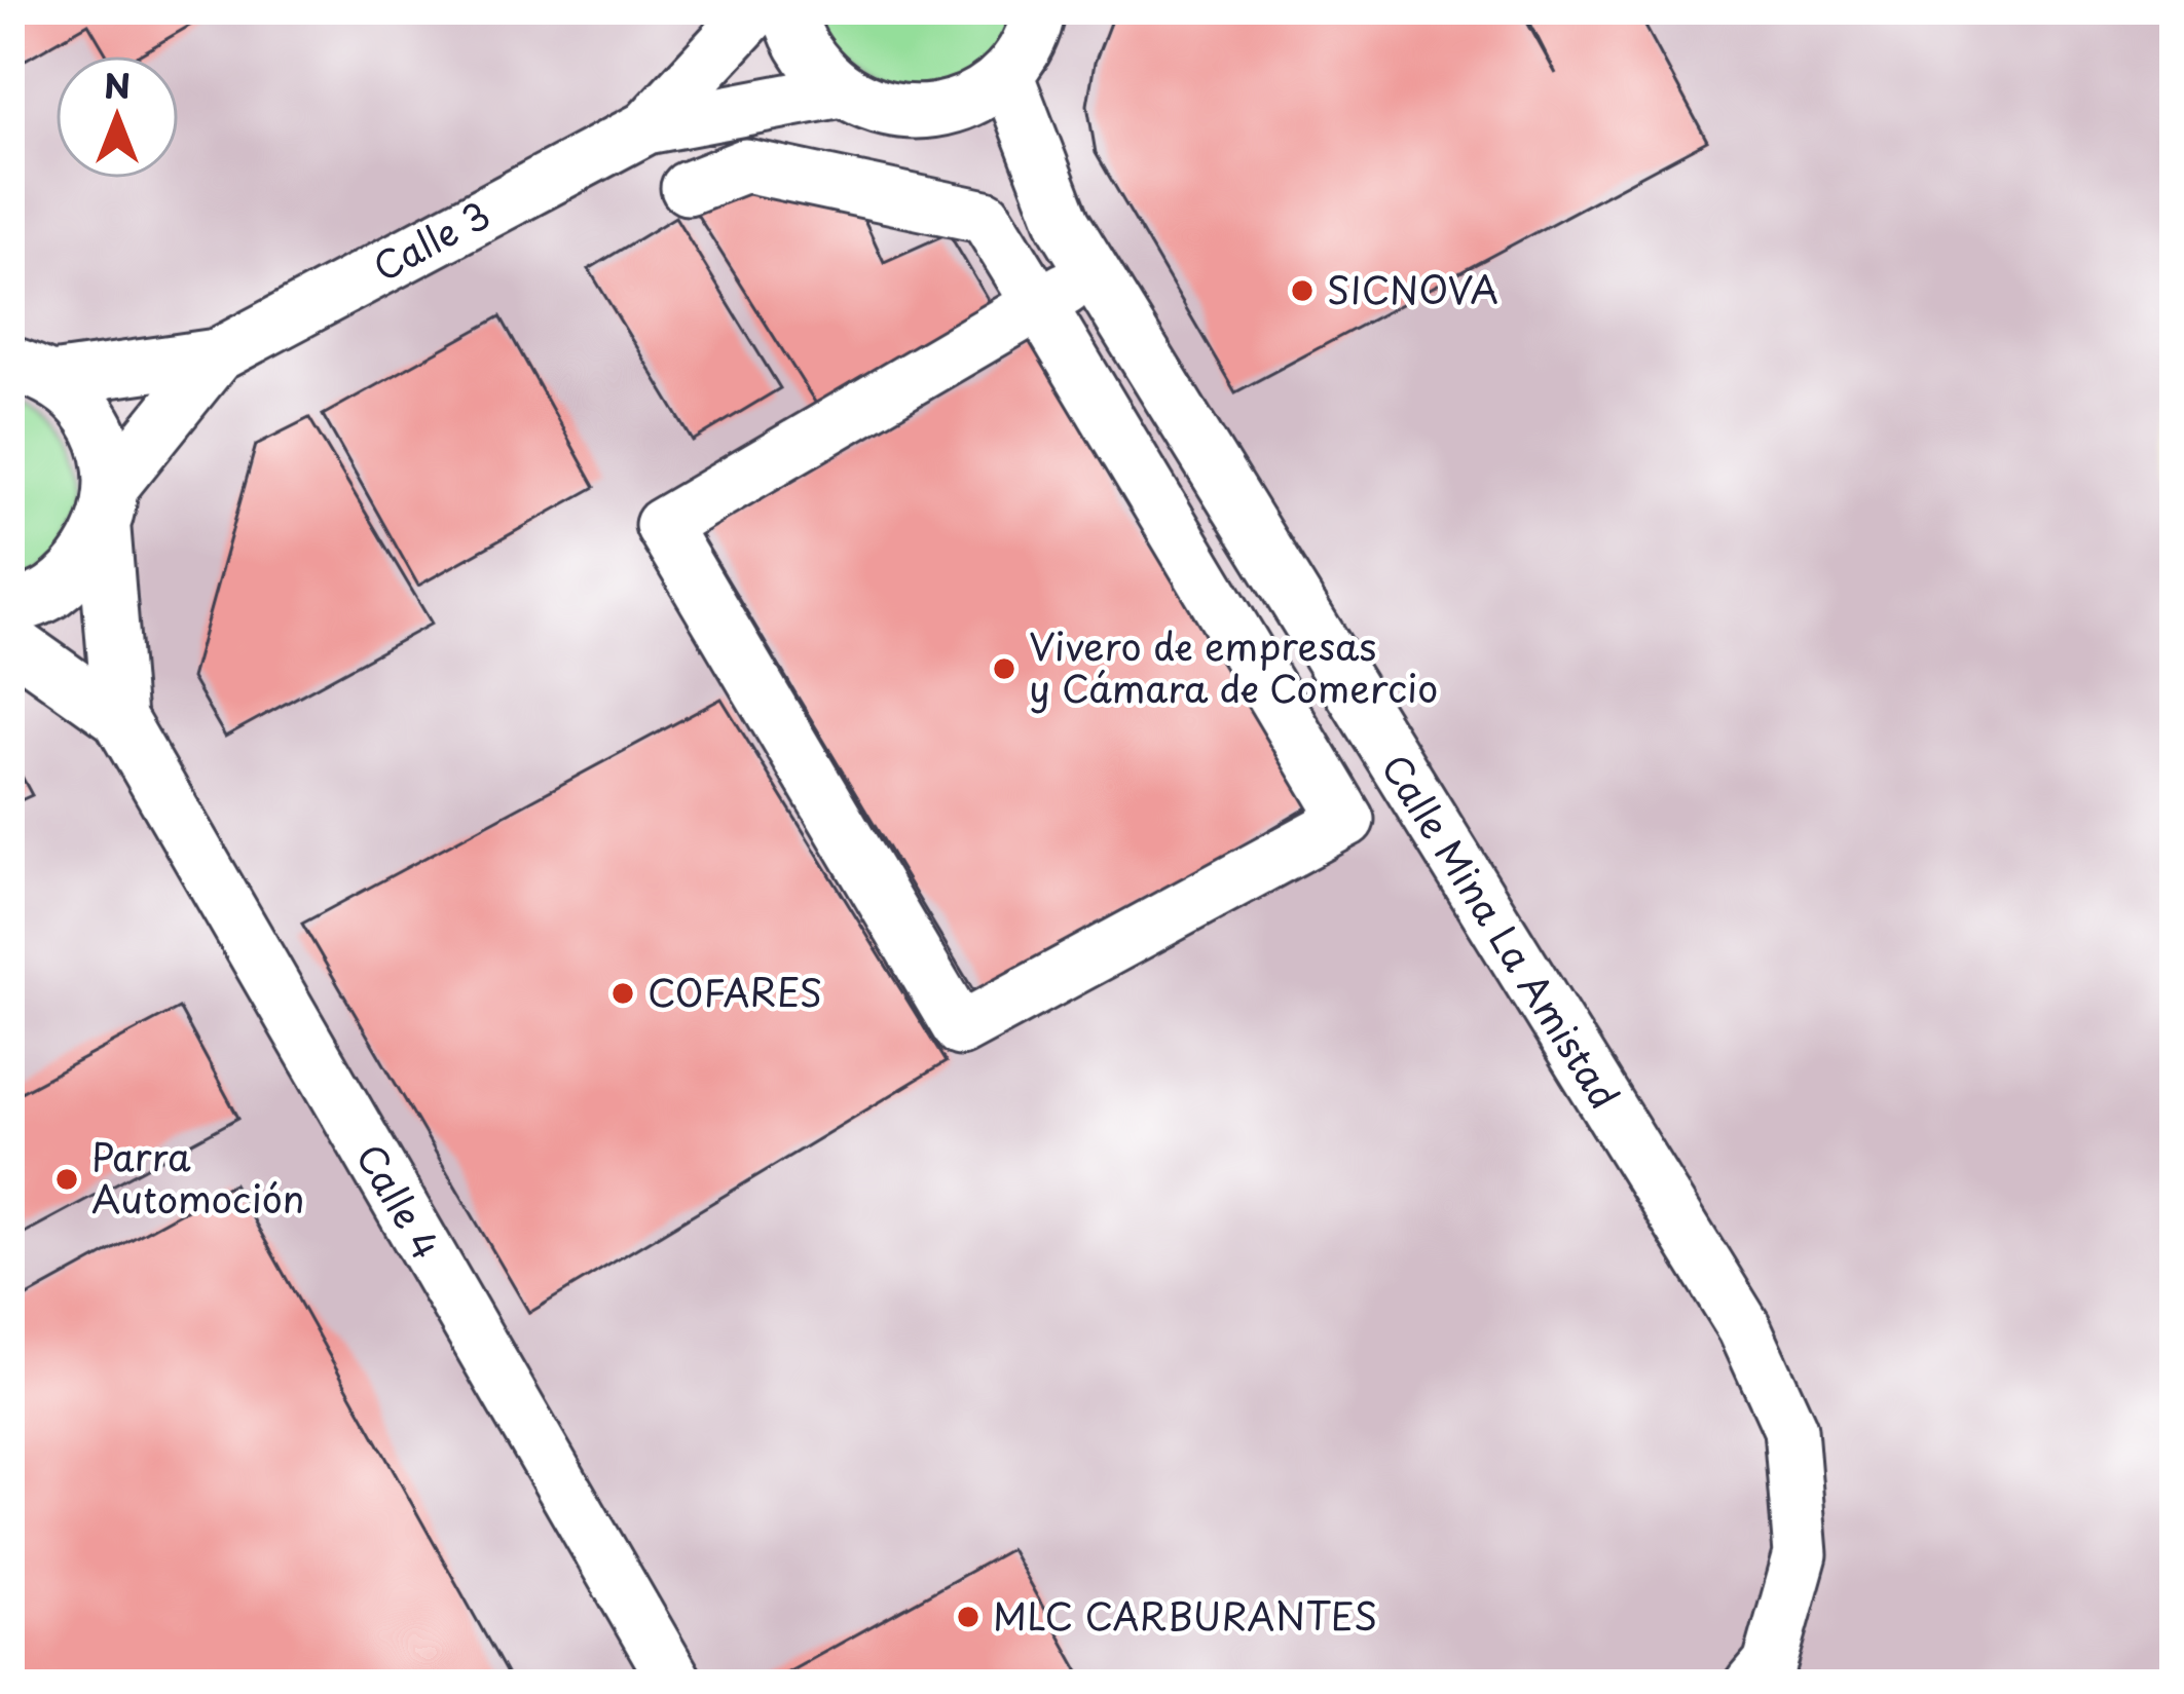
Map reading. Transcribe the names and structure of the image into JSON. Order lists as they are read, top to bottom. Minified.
{"streets":{"street":["Calle 3","Calle Mina La Amistad","Calle 4"]},"crossings":[["Calle 3","Calle 4"]],"places":["SICNOVA","Vivero de empresas y Cámara de Comercio","COFARES","Parra Automoción","MLC CARBURANTES"],"north":"top"}
